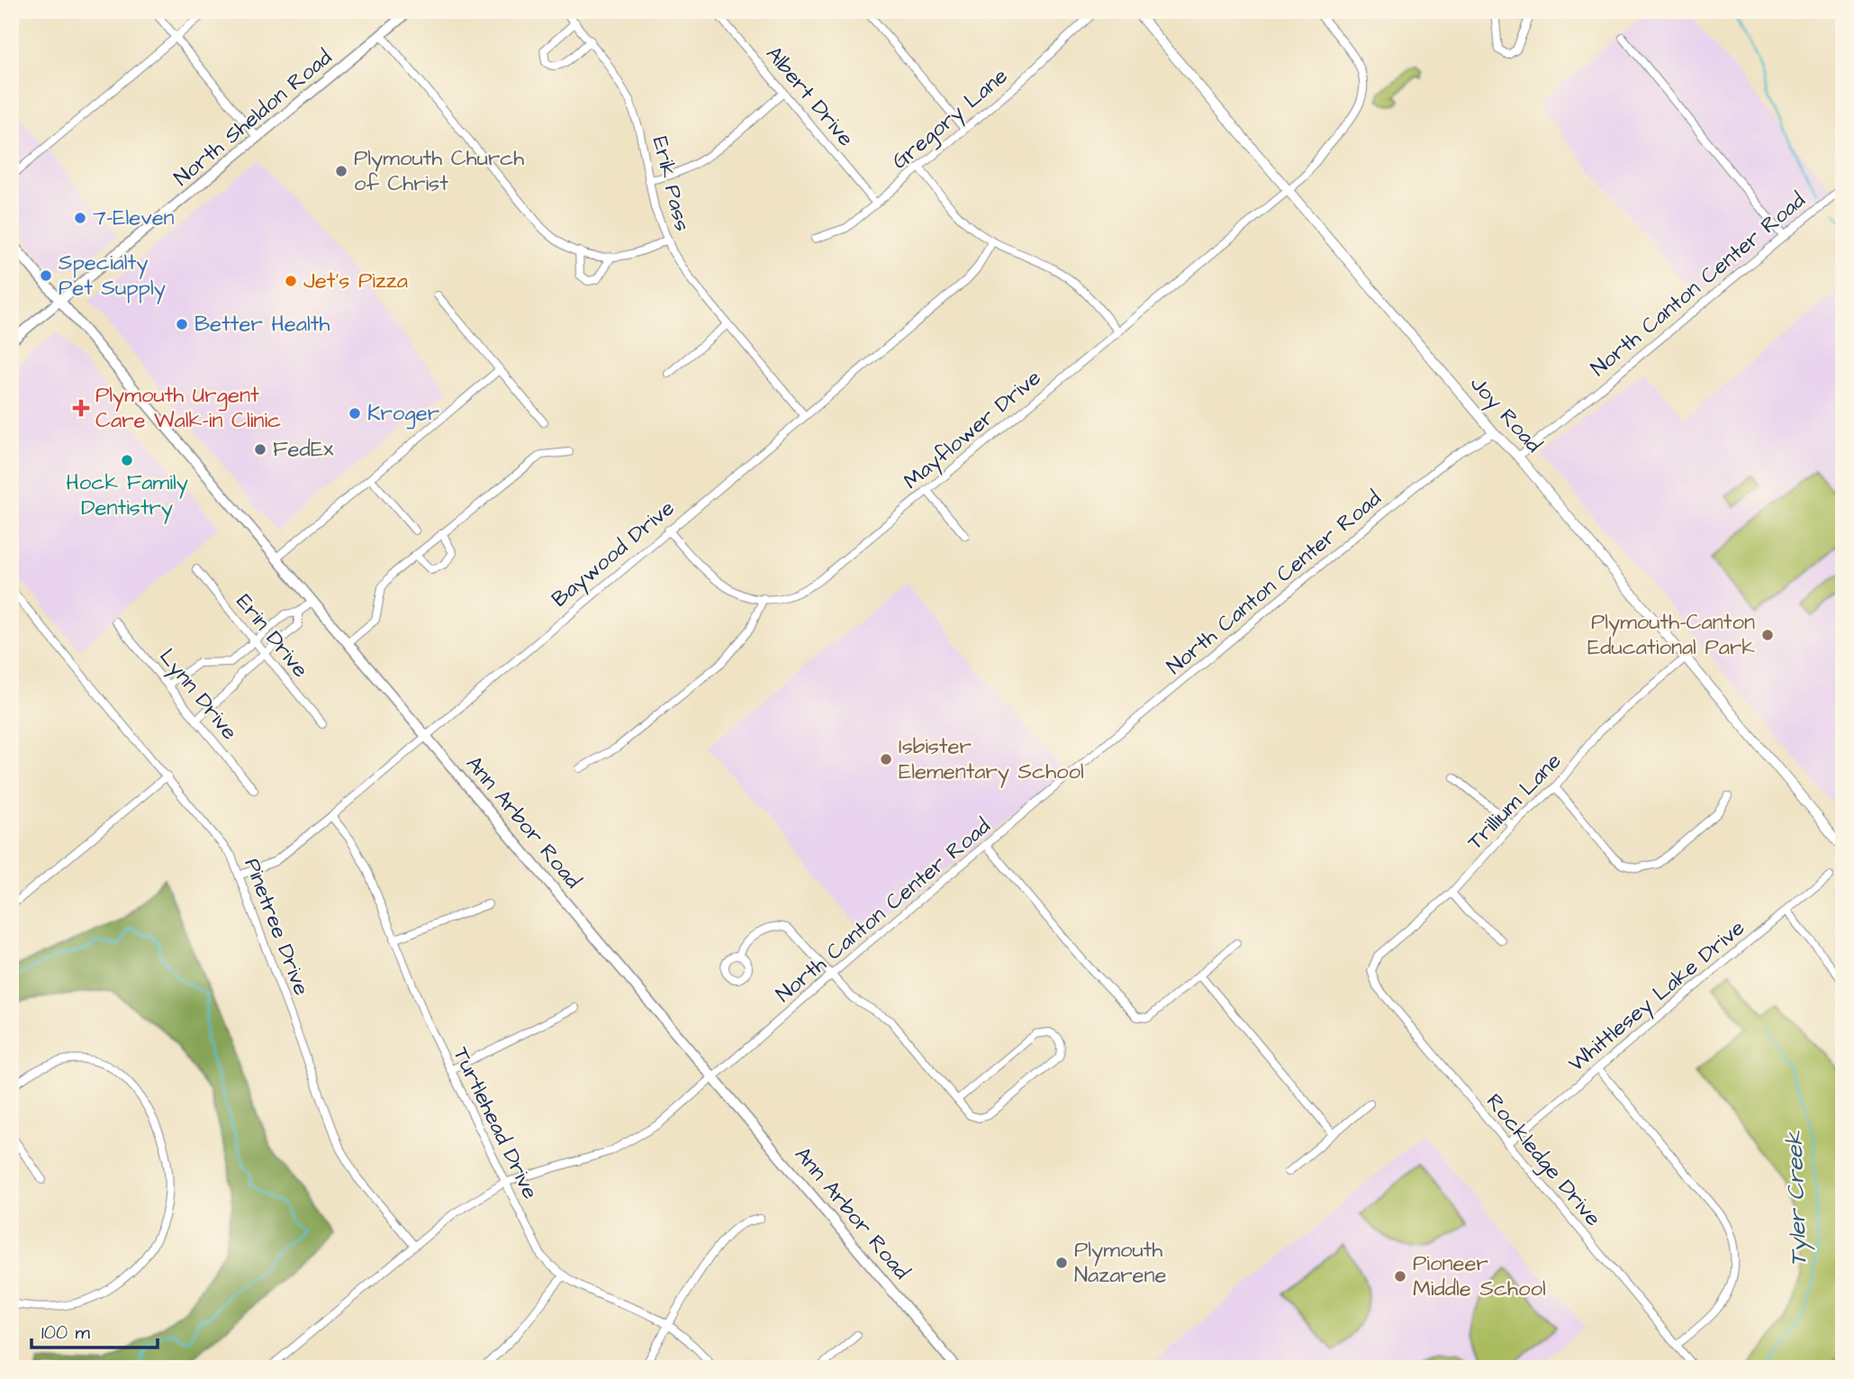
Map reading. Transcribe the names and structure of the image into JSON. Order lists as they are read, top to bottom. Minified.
{"streets":{"main road":["North Sheldon Road","Ann Arbor Road"],"street":["Albert Drive","Gregory Lane","Erik Pass","North Canton Center Road","Joy Road","Mayflower Drive","Baywood Drive","Erin Drive","Lynn Drive","Trillium Lane","Pinetree Drive","Whittlesey Lake Drive","Turtlehead Drive","Rockledge Drive"]},"crossings":[["Albert Drive","Gregory Lane"],["North Sheldon Road","Ann Arbor Road"],["Erik Pass","Baywood Drive"],["North Canton Center Road","Joy Road"],["North Canton Center Road","Ann Arbor Road"],["North Canton Center Road","Pinetree Drive"],["North Canton Center Road","Turtlehead Drive"],["Joy Road","Mayflower Drive"],["Joy Road","Trillium Lane"],["Mayflower Drive","Baywood Drive"],["Baywood Drive","Ann Arbor Road"],["Baywood Drive","Pinetree Drive"],["Baywood Drive","Turtlehead Drive"],["Trillium Lane","Rockledge Drive"],["Whittlesey Lake Drive","Rockledge Drive"]],"water":["Tyler Creek"],"places":{"other":["Plymouth Church of Christ","7-Eleven","Specialty Pet Supply","Jet's Pizza","Better Health","Kroger","FedEx","Hock Family Dentistry","Plymouth-Canton Educational Park","Isbister Elementary School","Plymouth Nazarene","Pioneer Middle School"],"health":["Plymouth Urgent Care Walk-in Clinic"]},"scale_bar":"100 m"}
